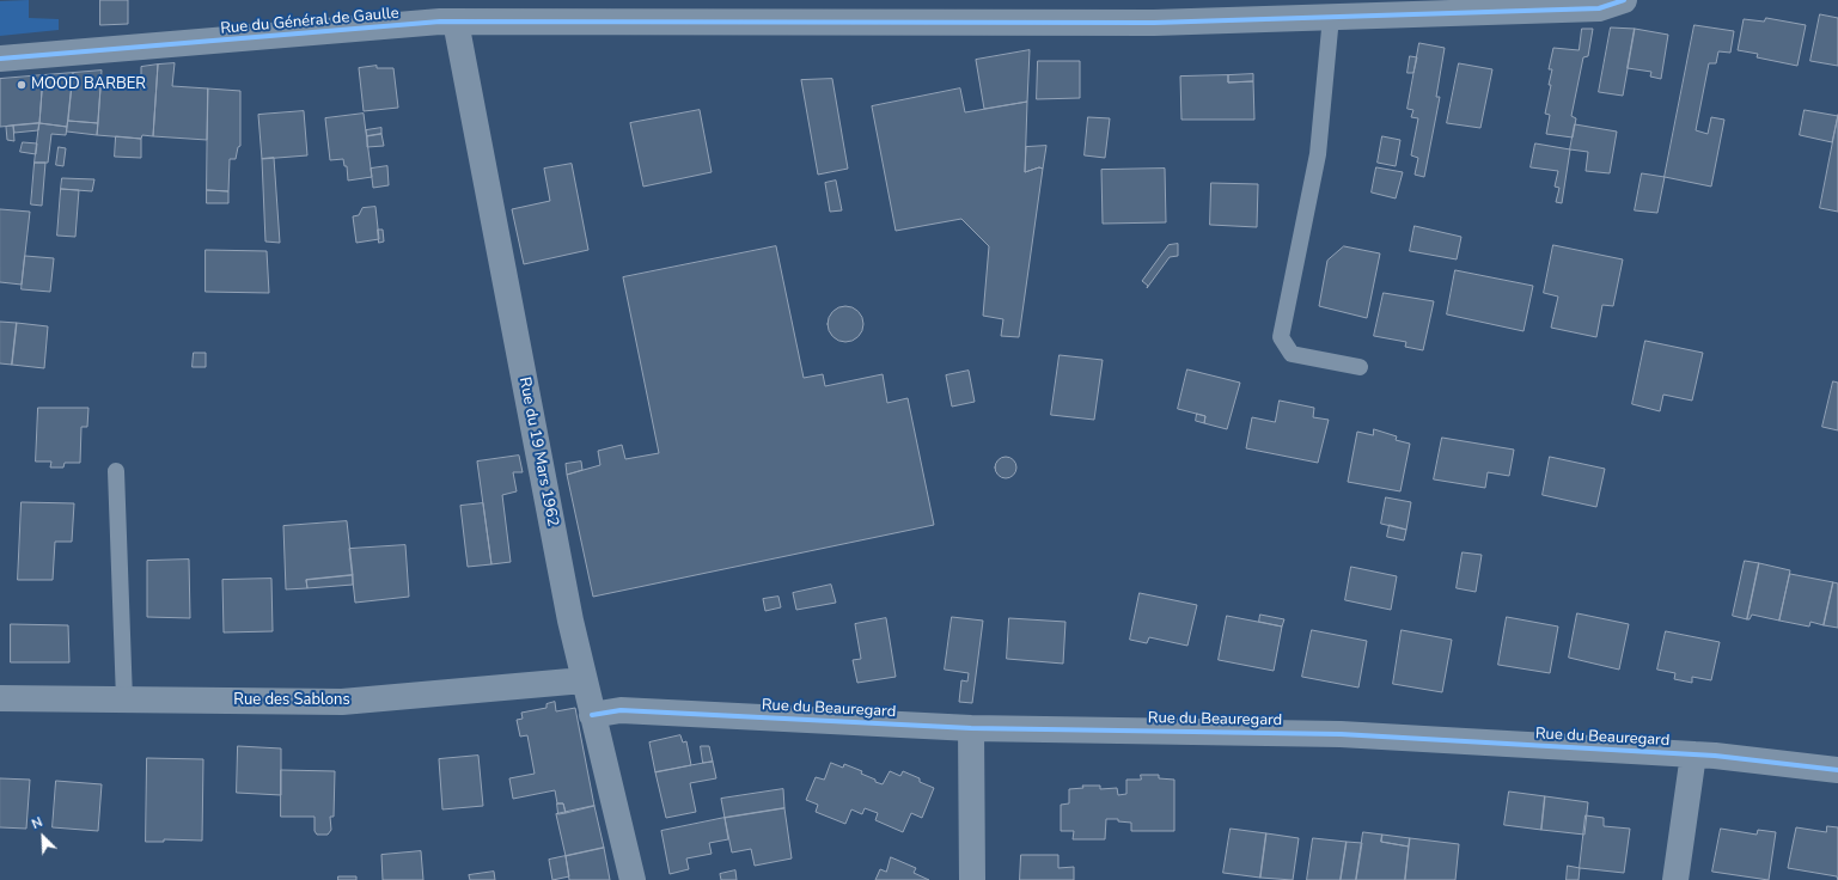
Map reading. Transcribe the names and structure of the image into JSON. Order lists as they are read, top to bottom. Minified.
{"streets":{"street":["Rue du Général de Gaulle","Rue du 19 Mars 1962","Rue des Sablons","Rue du Beauregard"]},"crossings":[["Rue du Général de Gaulle","Rue du 19 Mars 1962"],["Rue du 19 Mars 1962","Rue des Sablons"],["Rue du 19 Mars 1962","Rue du Beauregard"]],"places":["MOOD BARBER"],"north":"top left"}
